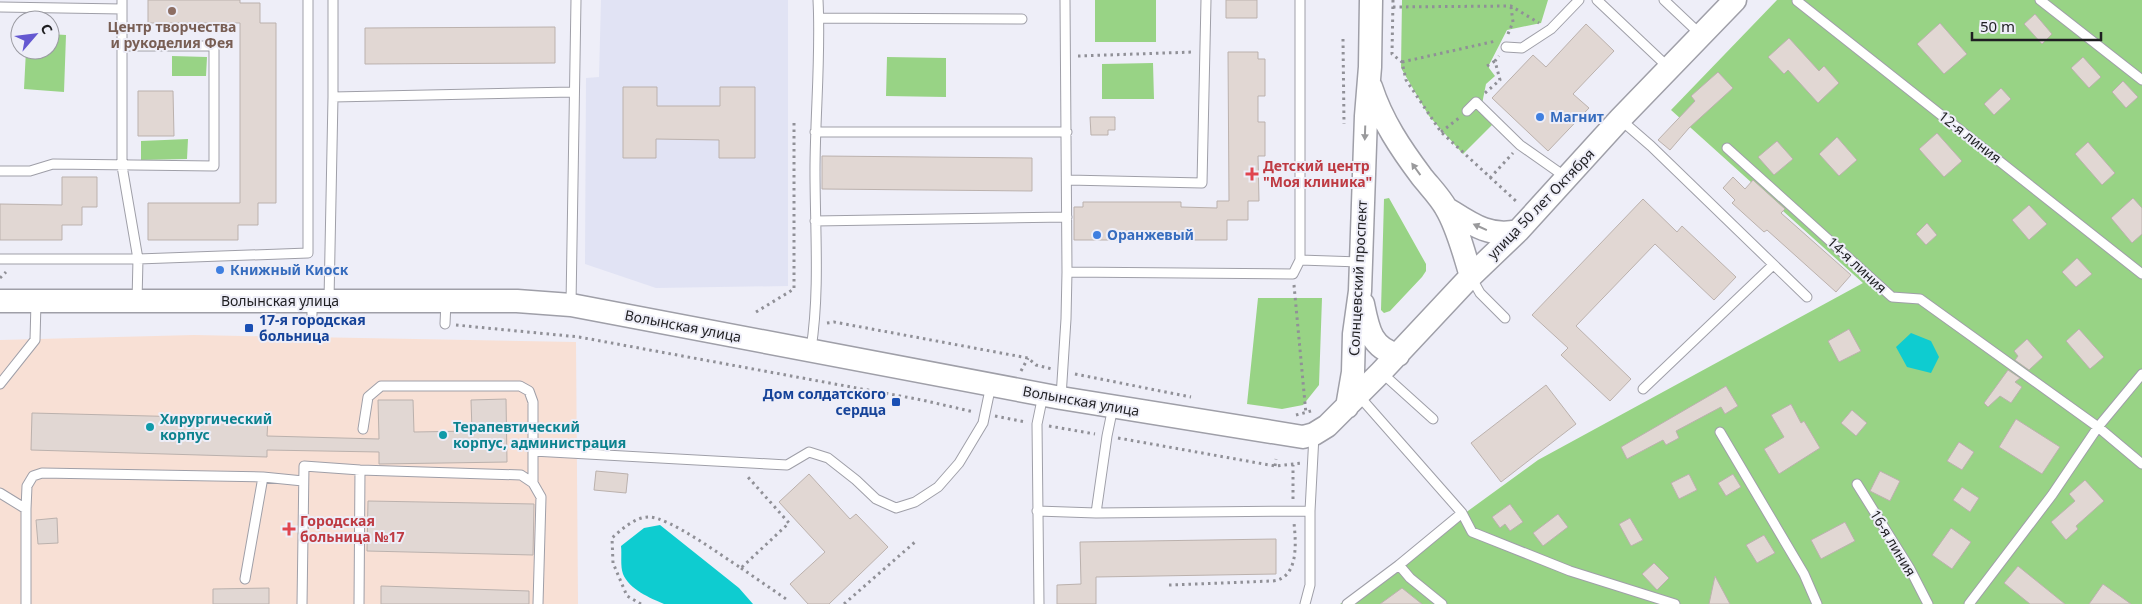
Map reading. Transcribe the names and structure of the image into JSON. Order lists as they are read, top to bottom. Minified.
{"streets":{"street":["улица 50 лет Октября","Солнцевский проспект","Волынская улица"],"lane":["12-я линия","14-я линия","16-я линия"]},"crossings":[["улица 50 лет Октября","Солнцевский проспект"]],"places":{"other":["Центр творчества и рукоделия Фея","Магнит","Оранжевый","Книжный Киоск","Хирургический корпус","Терапевтический корпус, администрация"],"health":["Детский центр \"Моя клиника\"","Городская больница №17"],"transit":["17-я городская больница","Дом солдатского сердца"]},"scale_bar":"50 m","north":"top right"}
